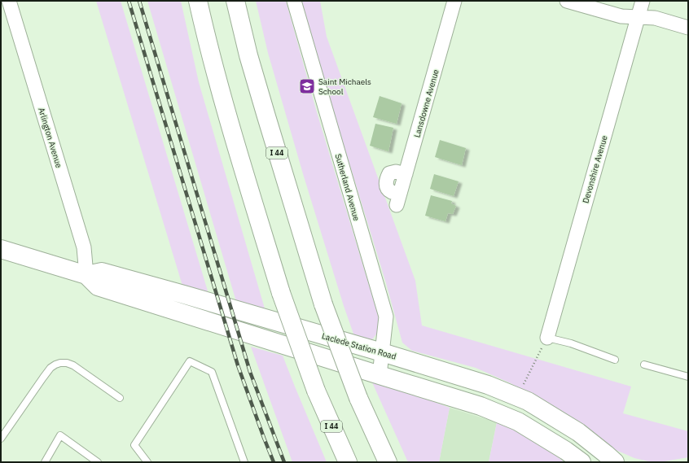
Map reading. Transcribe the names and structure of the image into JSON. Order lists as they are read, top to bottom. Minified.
{"streets":{"main road":["I 44","Laclede Station Road"],"street":["Lansdowne Avenue","Arlington Avenue","Devonshire Avenue","Sutherland Avenue"]},"crossings":[["Arlington Avenue","Laclede Station Road"],["Sutherland Avenue","Laclede Station Road"]],"places":{"school or university":["Saint Michaels School"]}}
